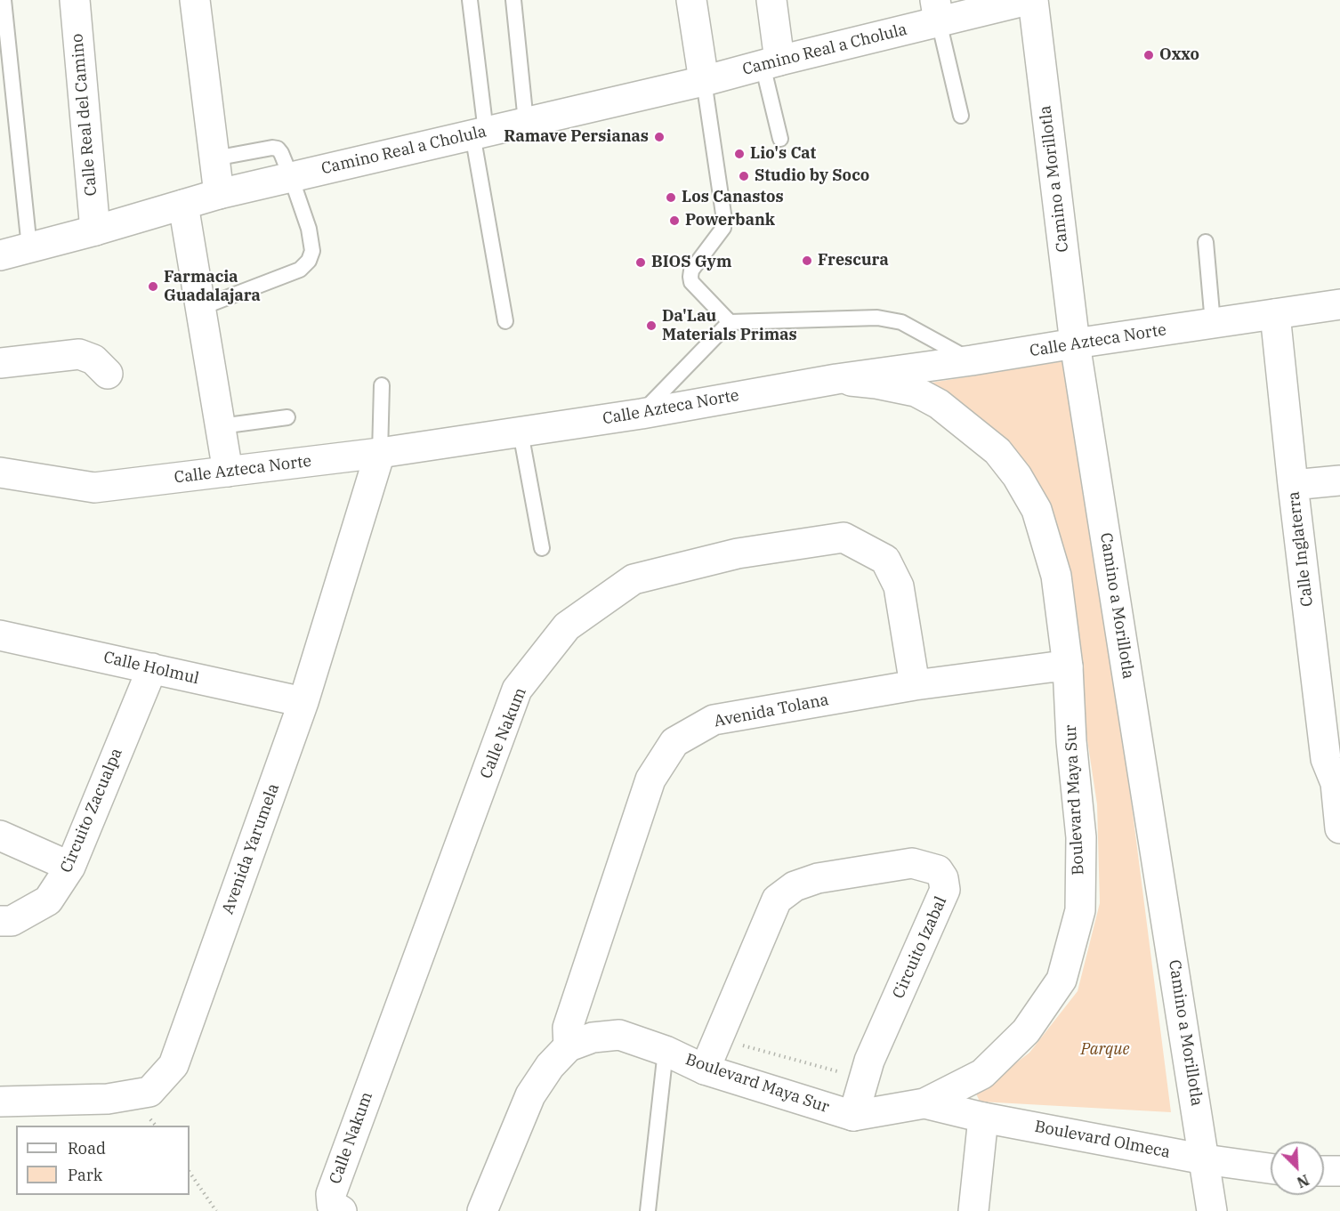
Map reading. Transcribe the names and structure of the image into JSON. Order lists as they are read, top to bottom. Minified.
{"streets":{"street":["Camino Real a Cholula","Calle Real del Camino","Camino a Morillotla","Calle Azteca Norte","Calle Inglaterra","Calle Holmul","Avenida Tolana","Calle Nakum","Boulevard Maya Sur","Circuito Zacualpa","Avenida Yarumela","Circuito Izabal","Boulevard Olmeca"]},"crossings":[["Camino Real a Cholula","Calle Real del Camino"],["Camino a Morillotla","Calle Azteca Norte"],["Camino a Morillotla","Boulevard Olmeca"],["Calle Azteca Norte","Calle Inglaterra"],["Calle Azteca Norte","Boulevard Maya Sur"],["Calle Azteca Norte","Avenida Yarumela"],["Calle Holmul","Circuito Zacualpa"],["Calle Holmul","Avenida Yarumela"],["Avenida Tolana","Calle Nakum"],["Avenida Tolana","Boulevard Maya Sur"],["Boulevard Maya Sur","Circuito Izabal"],["Boulevard Maya Sur","Boulevard Olmeca"]],"parks":["Parque"],"places":["Oxxo","Ramave Persianas","Lio's Cat","Studio by Soco","Los Canastos","Powerbank","Frescura","BIOS Gym","Farmacia Guadalajara","Da'Lau Materials Primas"],"legend":["Road","Park"],"north":"bottom right"}
